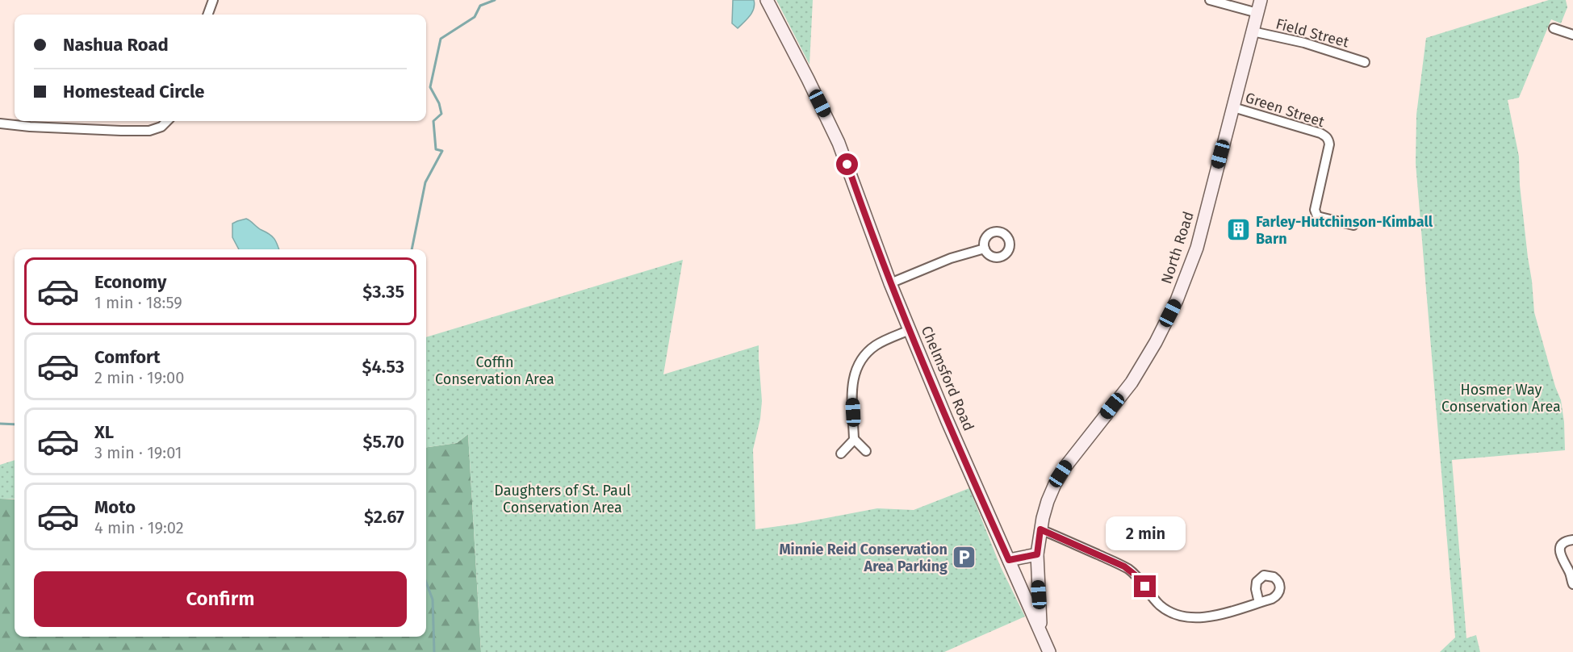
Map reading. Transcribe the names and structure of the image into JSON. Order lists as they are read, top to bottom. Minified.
{"streets":{"main road":["North Road","Chelmsford Road"],"street":["Field Street","Green Street"]},"crossings":[["Field Street","North Road"],["Green Street","North Road"]],"parks":["Coffin Conservation Area","Hosmer Way Conservation Area","Daughters of St. Paul Conservation Area"],"places":{"building":["Farley-Hutchinson-Kimball Barn"],"parking":["Minnie Reid Conservation Area Parking"]},"page":{"banner":["Nashua Road","Homestead Circle"],"list":[{"name":"Economy","note":"1 min · 18:59","value":"$3.35"},{"name":"Comfort","note":"2 min · 19:00","value":"$4.53"},{"name":"XL","note":"3 min · 19:01","value":"$5.70"},{"name":"Moto","note":"4 min · 19:02","value":"$2.67"}],"bubble":"2 min","buttons":"Confirm"}}
